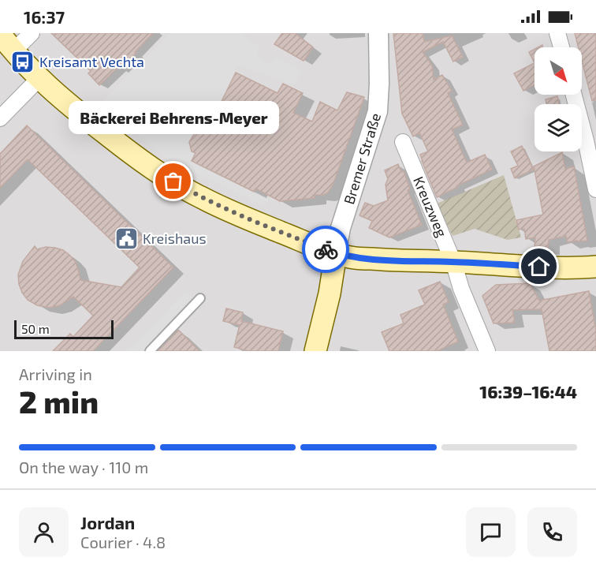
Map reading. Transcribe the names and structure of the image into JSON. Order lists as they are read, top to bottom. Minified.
{"streets":{"street":["Bremer Straße","Kreuzweg"]},"places":{"bus stop":["Kreisamt Vechta"],"other":["Bäckerei Behrens-Meyer"],"public building":["Kreishaus"]},"scale_bar":"50 m","north":"bottom right","page":{"status":"16:37","bubble":"Bäckerei Behrens-Meyer","scale":"50 m","heading":["2 min","Arriving in","16:39–16:44"],"panel":["Jordan","Courier · 4.8"],"bar":"On the way · 110 m"}}
